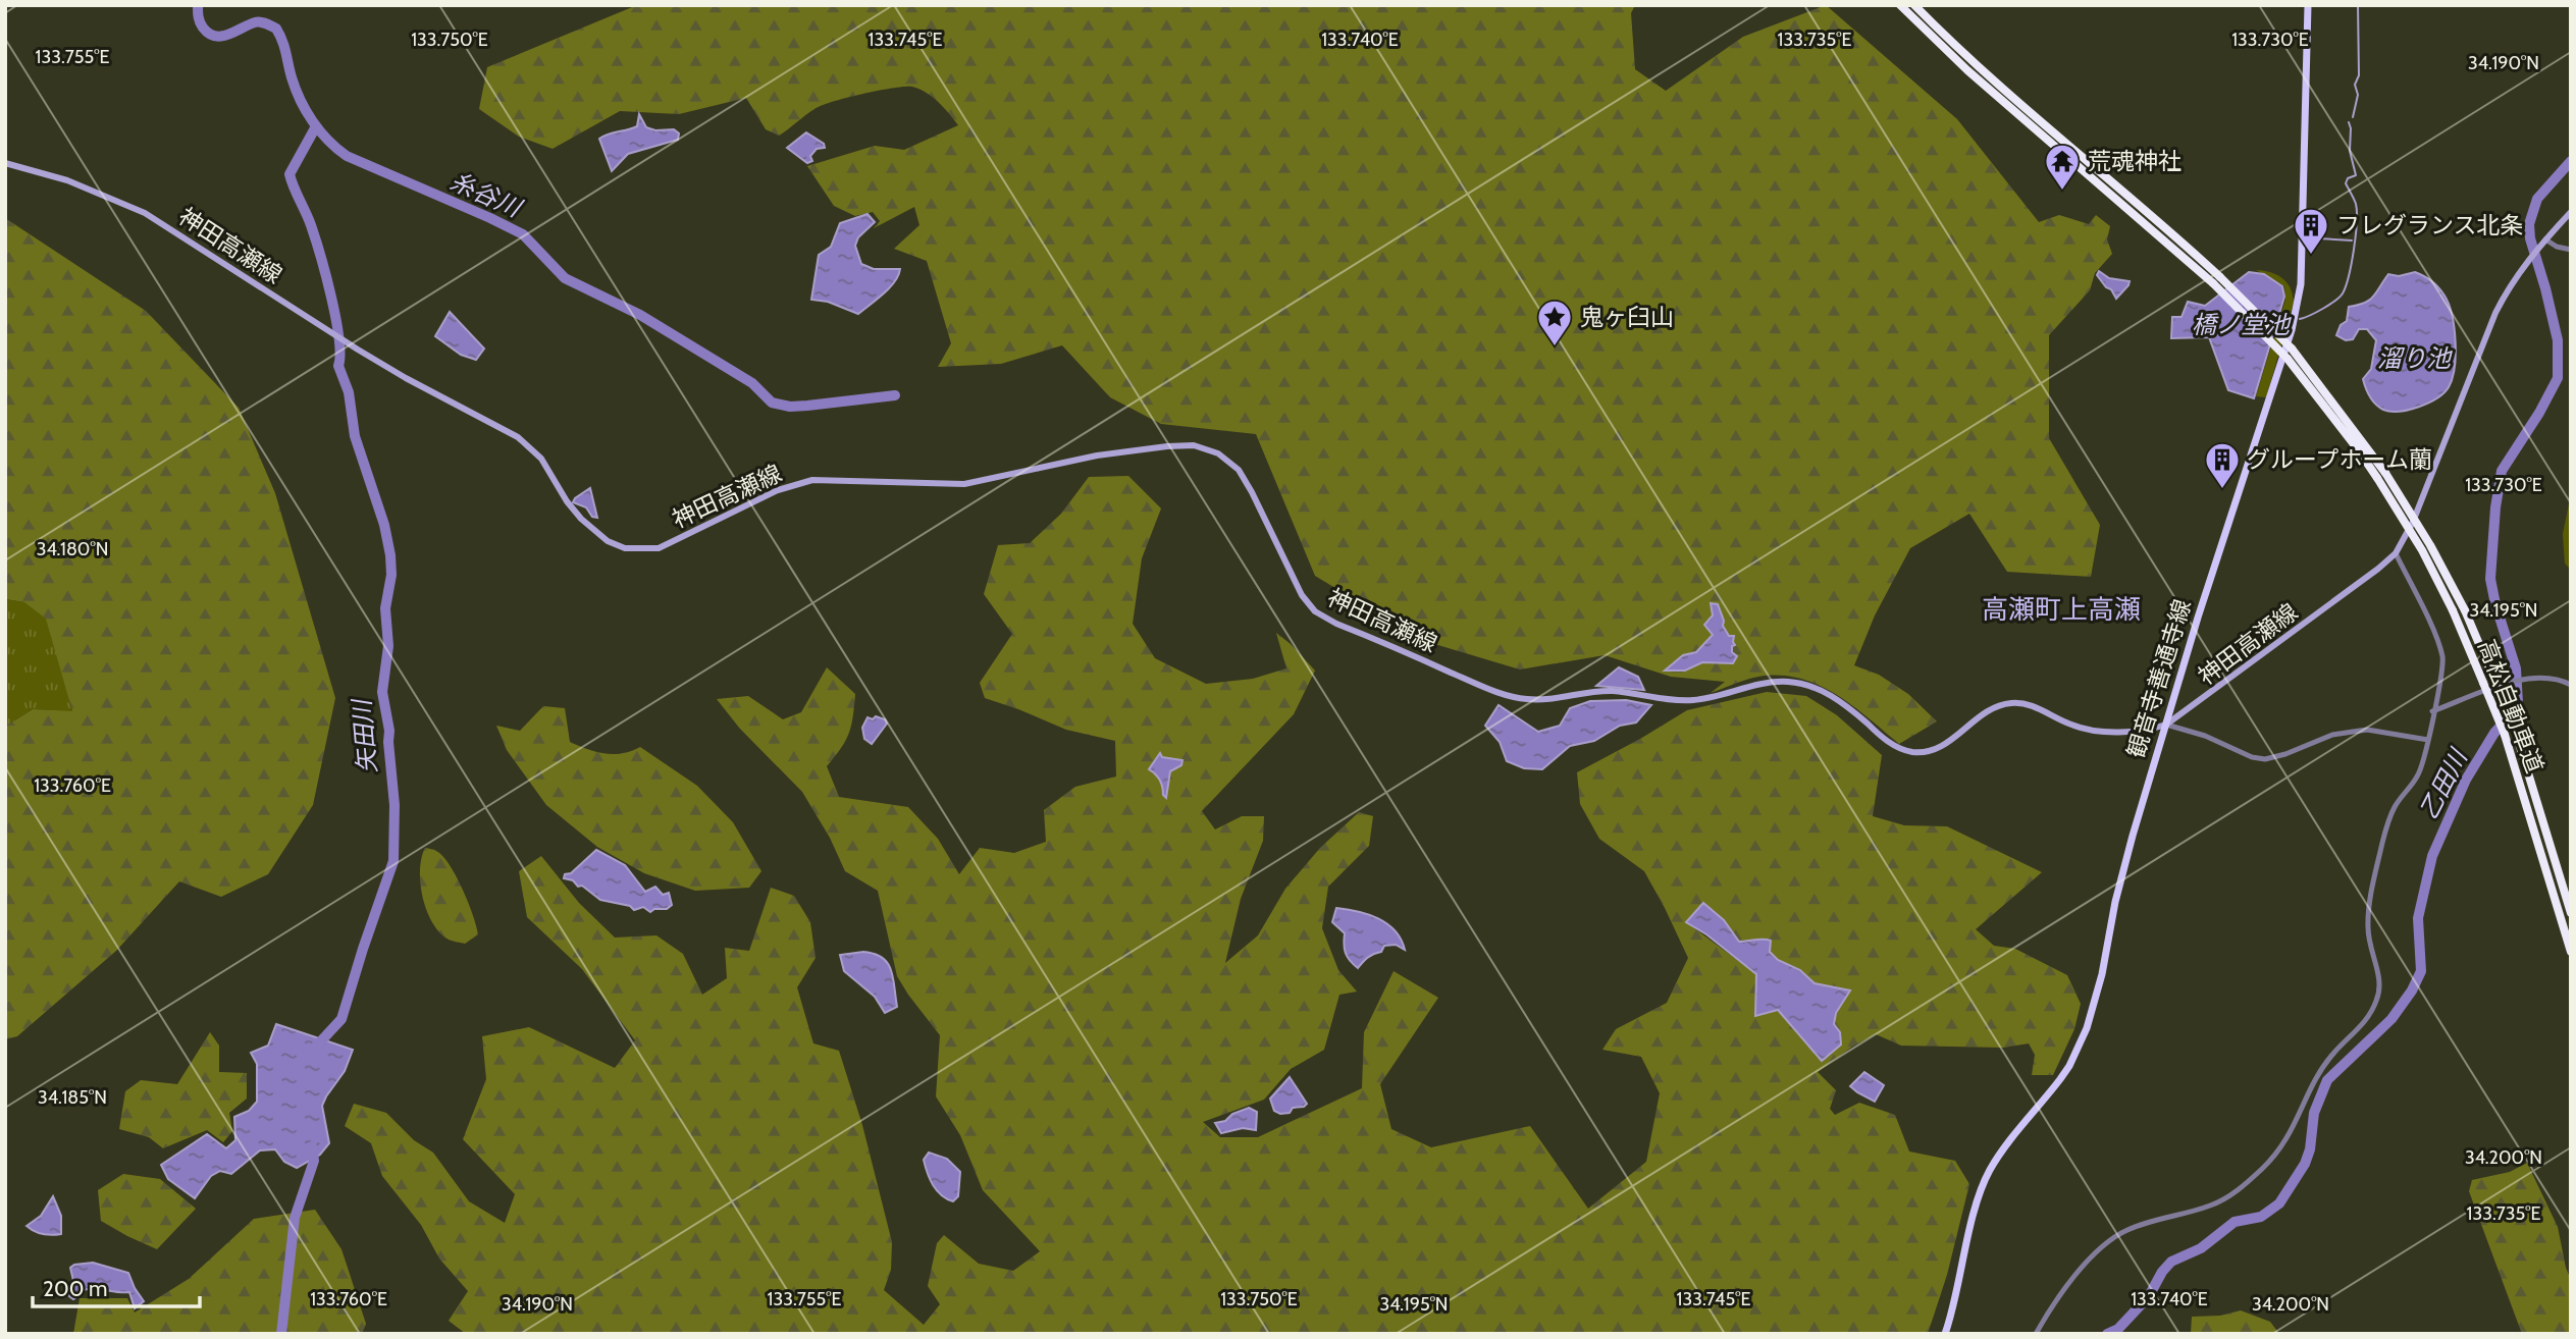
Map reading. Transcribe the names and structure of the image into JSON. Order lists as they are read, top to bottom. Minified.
{"streets":{"highway":["高松自動車道"],"main road":["神田高瀬線","観音寺善通寺線"]},"crossings":[["神田高瀬線","観音寺善通寺線"]],"districts":["高瀬町上高瀬"],"water":["糸谷川","橋ノ堂池","溜り池","矢田川","乙田川"],"places":{"temple":["荒魂神社"],"building":["フレグランス北条","グループホーム蘭"],"place":["鬼ヶ臼山"]},"scale_bar":"200 m","coordinates":["133.750°E","133.745°E","133.740°E","133.735°E","133.730°E","133.755°E","34.190°N","34.180°N","34.195°N","133.760°E","34.185°N","34.200°N"]}
